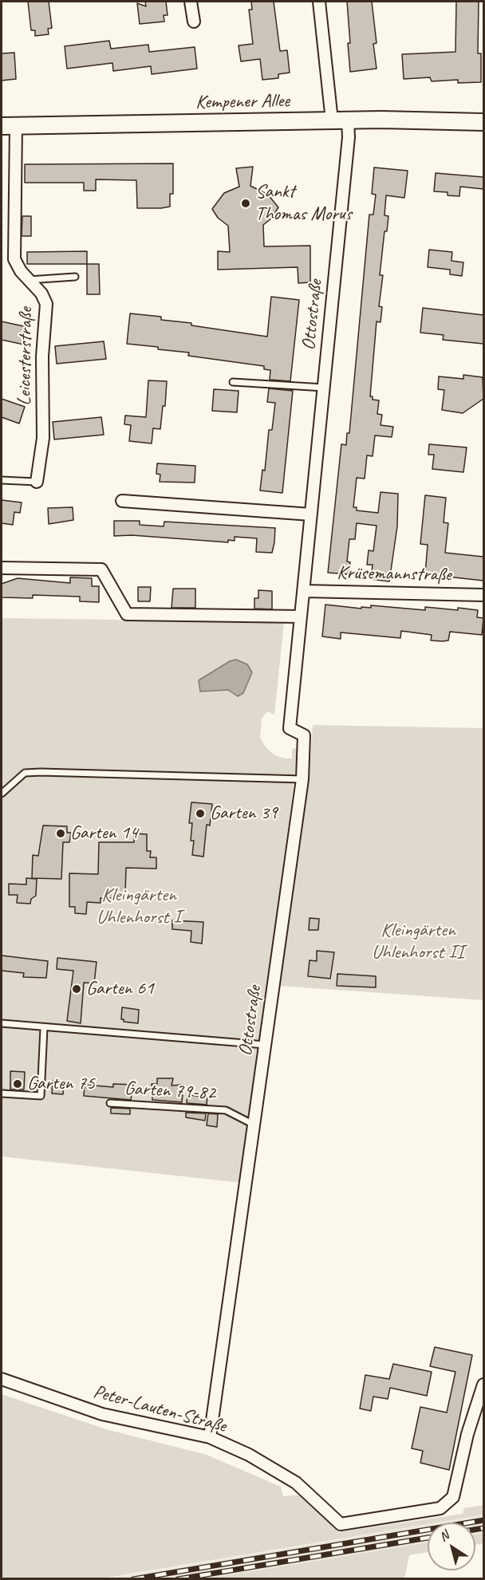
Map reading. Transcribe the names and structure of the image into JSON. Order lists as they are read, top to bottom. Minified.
{"streets":{"street":["Kempener Allee","Ottostraße","Leicesterstraße","Krüsemannstraße","Peter-Lauten-Straße"],"lane":["Garten 79-82"]},"crossings":[["Kempener Allee","Ottostraße"],["Kempener Allee","Leicesterstraße"],["Ottostraße","Krüsemannstraße"],["Ottostraße","Garten 79-82"],["Ottostraße","Peter-Lauten-Straße"]],"parks":["Kleingärten Uhlenhorst I","Kleingärten Uhlenhorst II"],"places":["Sankt Thomas Morus","Garten 39","Garten 14","Garten 61","Garten 75"],"north":"top left"}
